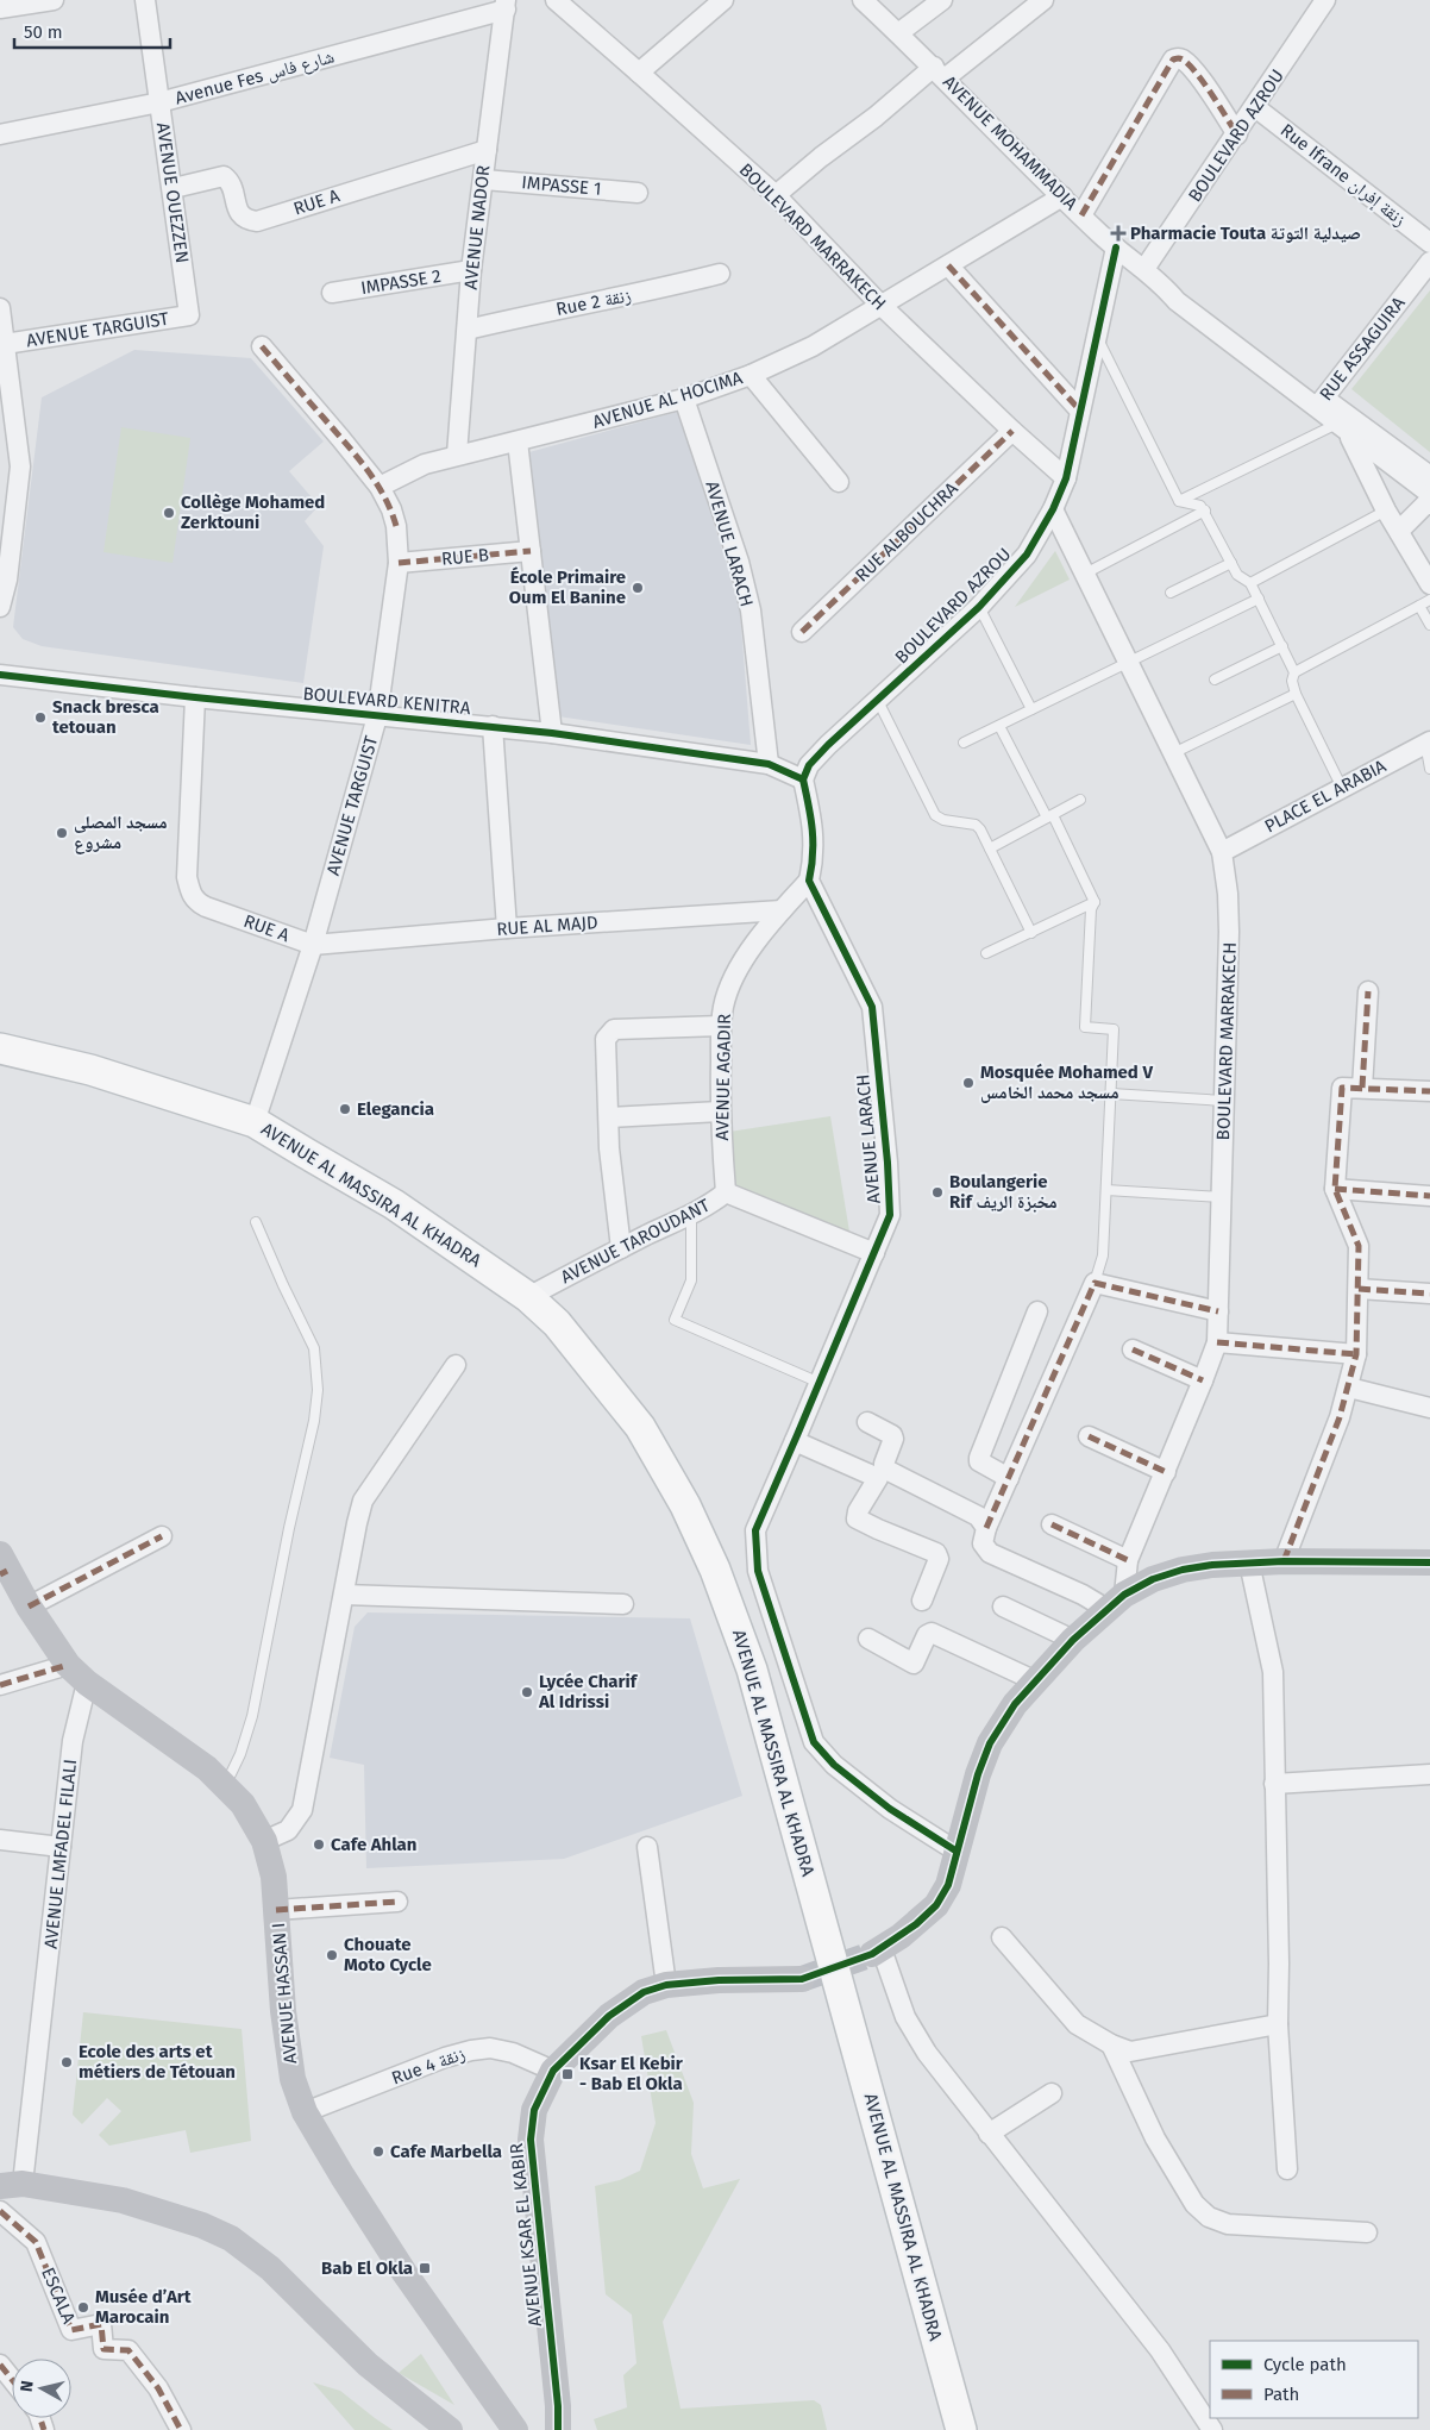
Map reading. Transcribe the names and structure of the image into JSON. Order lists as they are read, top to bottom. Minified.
{"streets":{"main road":["AVENUE AL MASSIRA AL KHADRA"],"street":["Avenue Fes شارع فاس","BOULEVARD AZROU","AVENUE MOHAMMADIA","Rue Ifrane زنقة إفران","IMPASSE 1","AVENUE OUEZZEN","RUE A","AVENUE NADOR","BOULEVARD MARRAKECH","IMPASSE 2","Rue 2 زنقة","AVENUE TARGUIST","RUE ASSAGUIRA","AVENUE AL HOCIMA","RUE ALBOUCHRA","AVENUE LARACH","RUE B","BOULEVARD KENITRA","PLACE EL ARABIA","RUE AL MAJD","AVENUE AGADIR","AVENUE TAROUDANT","AVENUE LMFADEL FILALI","AVENUE HASSAN I","Rue 4 زنقة","AVENUE KSAR EL KABIR","ESCALA"]},"crossings":[["Avenue Fes شارع فاس","AVENUE OUEZZEN"],["Avenue Fes شارع فاس","AVENUE NADOR"],["BOULEVARD AZROU","AVENUE MOHAMMADIA"],["BOULEVARD AZROU","Rue Ifrane زنقة إفران"],["BOULEVARD AZROU","BOULEVARD MARRAKECH"],["AVENUE MOHAMMADIA","RUE ASSAGUIRA"],["AVENUE MOHAMMADIA","AVENUE AL HOCIMA"],["IMPASSE 1","AVENUE NADOR"],["AVENUE OUEZZEN","RUE A"],["AVENUE OUEZZEN","AVENUE TARGUIST"],["RUE A","AVENUE NADOR"],["RUE A","AVENUE TARGUIST"],["RUE A","BOULEVARD KENITRA"],["RUE A","RUE AL MAJD"],["AVENUE NADOR","IMPASSE 2"],["AVENUE NADOR","Rue 2 زنقة"],["AVENUE NADOR","AVENUE AL HOCIMA"],["BOULEVARD MARRAKECH","AVENUE AL HOCIMA"],["BOULEVARD MARRAKECH","RUE ALBOUCHRA"],["BOULEVARD MARRAKECH","PLACE EL ARABIA"],["AVENUE TARGUIST","AVENUE AL HOCIMA"],["AVENUE TARGUIST","RUE B"],["AVENUE TARGUIST","BOULEVARD KENITRA"],["AVENUE TARGUIST","RUE AL MAJD"],["AVENUE TARGUIST","AVENUE AL MASSIRA AL KHADRA"],["AVENUE AL HOCIMA","AVENUE LARACH"],["AVENUE LARACH","BOULEVARD KENITRA"],["AVENUE LARACH","AVENUE AGADIR"],["AVENUE LARACH","AVENUE TAROUDANT"],["RUE AL MAJD","AVENUE AGADIR"],["AVENUE AGADIR","AVENUE TAROUDANT"],["AVENUE AL MASSIRA AL KHADRA","AVENUE TAROUDANT"],["AVENUE LMFADEL FILALI","AVENUE HASSAN I"],["AVENUE HASSAN I","Rue 4 زنقة"],["Rue 4 زنقة","AVENUE KSAR EL KABIR"]],"places":{"health":["Pharmacie Touta صيدلية التوتة"],"other":["Collège Mohamed Zerktouni","École Primaire Oum El Banine","Snack bresca tetouan","مسجد المصلى مشروع","Mosquée Mohamed V مسجد محمد الخامس","Elegancia","Boulangerie Rif مخبزة الريف","Lycée Charif Al Idrissi","Cafe Ahlan","Chouate Moto Cycle","Ecole des arts et métiers de Tétouan","Cafe Marbella","Musée d’Art Marocain"],"transit":["Ksar El Kebir - Bab El Okla","Bab El Okla"]},"legend":["Cycle path","Path"],"scale_bar":"50 m","north":"left"}
